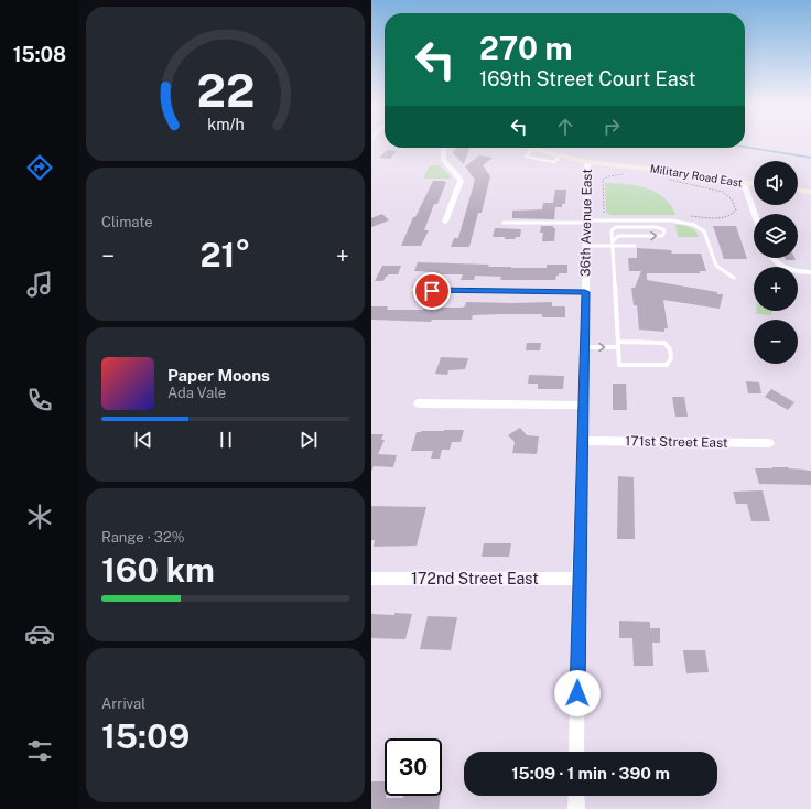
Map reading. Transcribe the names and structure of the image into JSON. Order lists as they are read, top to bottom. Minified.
{"streets":{"street":["Military Road East","36th Avenue East","171st Street East","172nd Street East"]},"crossings":[["Military Road East","36th Avenue East"],["36th Avenue East","171st Street East"],["36th Avenue East","172nd Street East"]],"page":{"tabs":"15:08","turn":["270 m","169th Street Court East"],"map_buttons":["+","−"],"tile":["Climate",["Range · 32%","160 km"],["Arrival","15:09"]],"heat":["−","21°","+"],"song":["Paper Moons","Ada Vale"],"limit":"30","trip":"15:09 · 1 min · 390 m","gauge":["22","km/h"]}}
